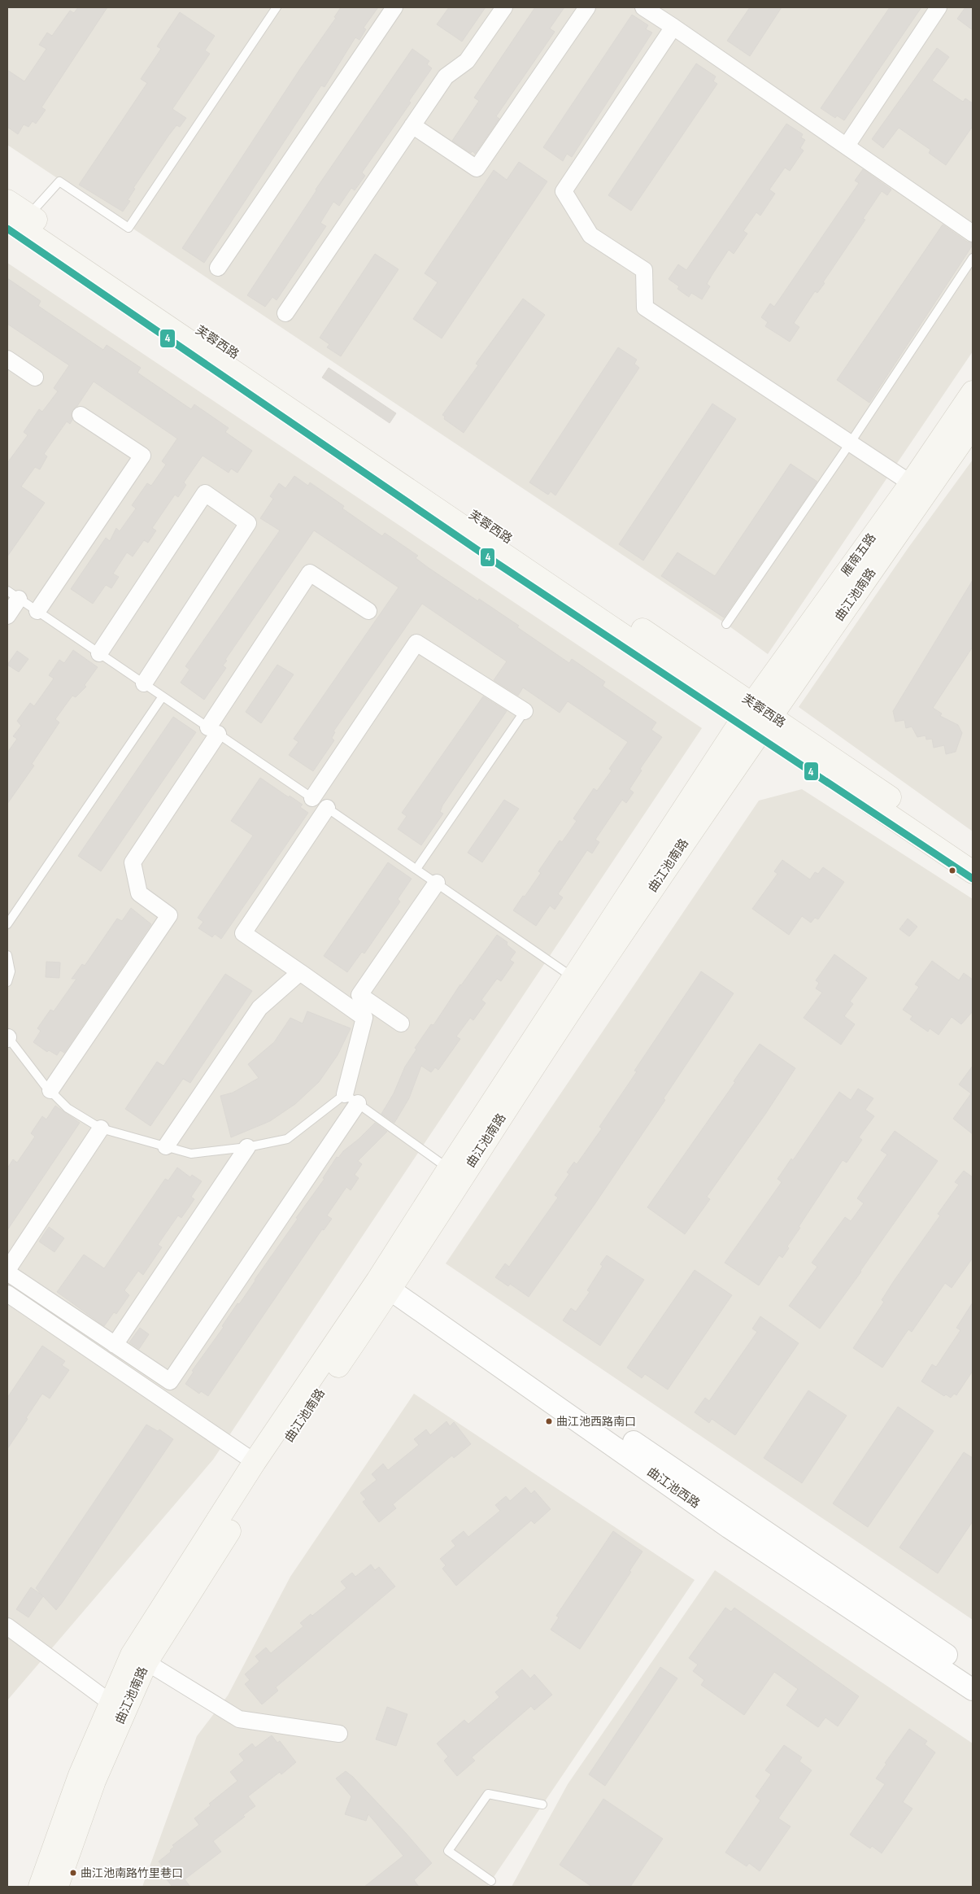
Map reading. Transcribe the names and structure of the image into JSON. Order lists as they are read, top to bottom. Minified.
{"streets":{"main road":["芙蓉西路","雁南五路","曲江池南路"],"street":["曲江池西路"]},"crossings":[["芙蓉西路","雁南五路"],["芙蓉西路","曲江池南路"],["雁南五路","曲江池南路"],["曲江池南路","曲江池西路"]],"places":["曲江池西路南口","曲江池南路竹里巷口"],"lines":["transit line 4"]}
